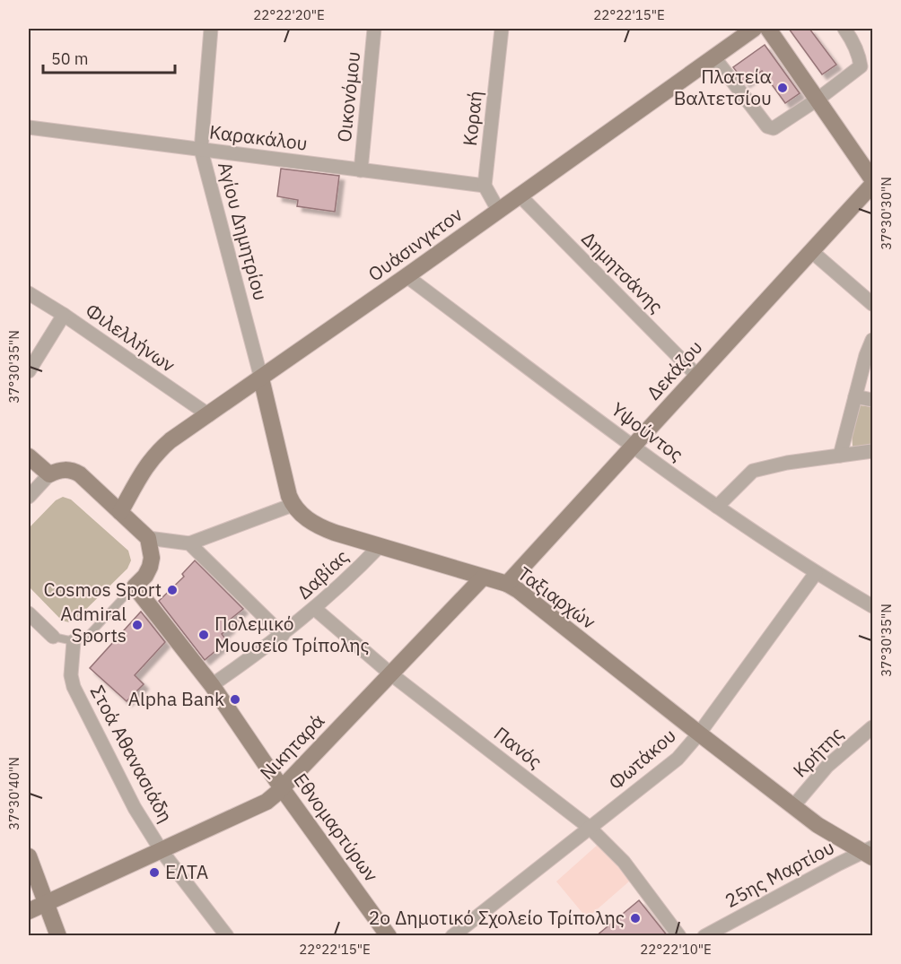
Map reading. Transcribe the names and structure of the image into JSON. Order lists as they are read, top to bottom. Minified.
{"streets":{"main road":["Ουάσινγκτον","Δεκάζου","Ταξιαρχών","Νικηταρά","Εθνομαρτύρων"],"street":["Οικονόμου","Κοραή","Καρακάλου","Αγίου Δημητρίου","Δημητσάνης","Φιλελλήνων","Υψούντος","Δαβίας","Πανός","Κρήτης","Στοά Αθανασιάδη","Φωτάκου","25ης Μαρτίου"]},"crossings":[["Οικονόμου","Καρακάλου"],["Κοραή","Καρακάλου"],["Καρακάλου","Αγίου Δημητρίου"],["Αγίου Δημητρίου","Ουάσινγκτον"],["Ουάσινγκτον","Δημητσάνης"],["Ουάσινγκτον","Φιλελλήνων"],["Ουάσινγκτον","Υψούντος"],["Δημητσάνης","Δεκάζου"],["Δεκάζου","Υψούντος"],["Δεκάζου","Ταξιαρχών"],["Υψούντος","Φωτάκου"],["Δαβίας","Ταξιαρχών"],["Δαβίας","Πανός"],["Δαβίας","Εθνομαρτύρων"],["Ταξιαρχών","Νικηταρά"],["Ταξιαρχών","Κρήτης"],["Ταξιαρχών","Φωτάκου"],["Ταξιαρχών","25ης Μαρτίου"],["Νικηταρά","Πανός"],["Νικηταρά","Στοά Αθανασιάδη"],["Νικηταρά","Εθνομαρτύρων"],["Πανός","Φωτάκου"]],"places":["Πλατεία Βαλτετσίου","Cosmos Sport","Admiral Sports","Πολεμικό Μουσείο Τρίπολης","Alpha Bank","ΕΛΤΑ","2ο Δημοτικό Σχολείο Τρίπολης"],"scale_bar":"50 m","coordinates":["22°22'20\"E","22°22'15\"E","37°30'30\"N","37°30'35\"N","37°30'40\"N","22°22'10\"E"]}
